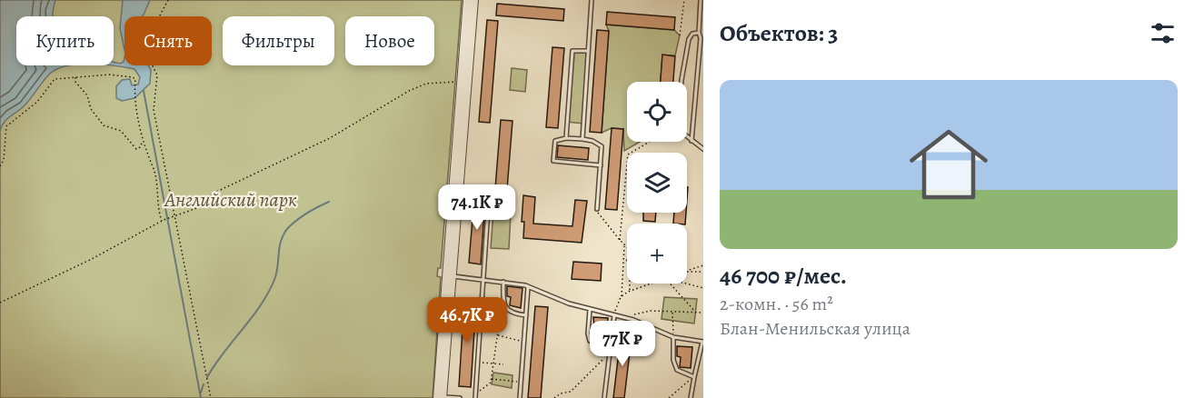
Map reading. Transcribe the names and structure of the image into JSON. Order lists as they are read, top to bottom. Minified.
{"parks":["Английский парк"],"page":{"heading":"Объектов: 3","chip":["Купить","Снять","Фильтры","Новое"],"list":[{"name":"46 700 ₽/мес.","note":"2-комн. · 56 m² · Блан-Менильская улица"}],"map_buttons":"+","price":["74.1K ₽","46.7K ₽","77K ₽"]}}
